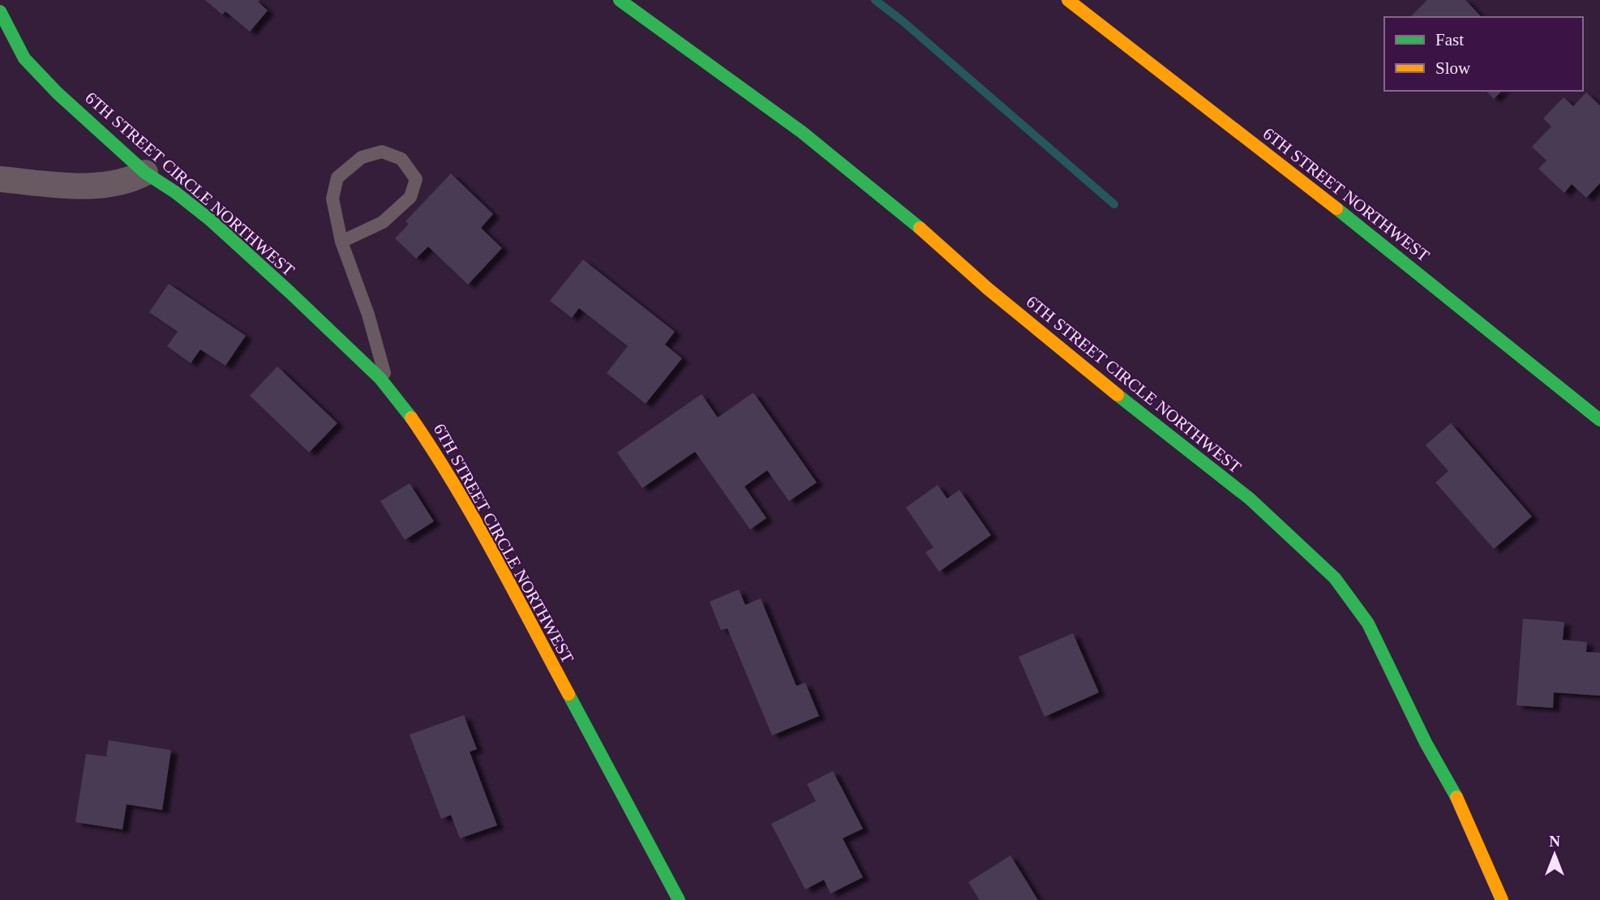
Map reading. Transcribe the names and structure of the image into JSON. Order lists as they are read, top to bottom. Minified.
{"streets":{"street":["6TH STREET CIRCLE NORTHWEST","6TH STREET NORTHWEST"]},"legend":["Fast","Slow"],"north":"top"}
